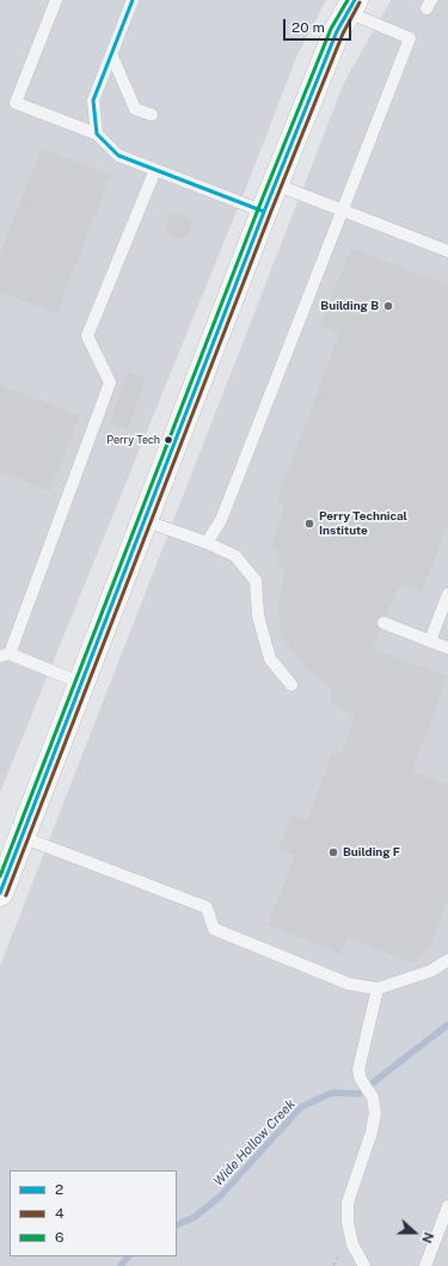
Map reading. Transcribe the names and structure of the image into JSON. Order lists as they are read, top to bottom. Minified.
{"water":["Wide Hollow Creek"],"places":["Building B","Perry Tech","Perry Technical Institute","Building F"],"lines":["transit line 2","transit line 6","transit line 4"],"legend":["2","4","6"],"scale_bar":"20 m","north":"right"}
